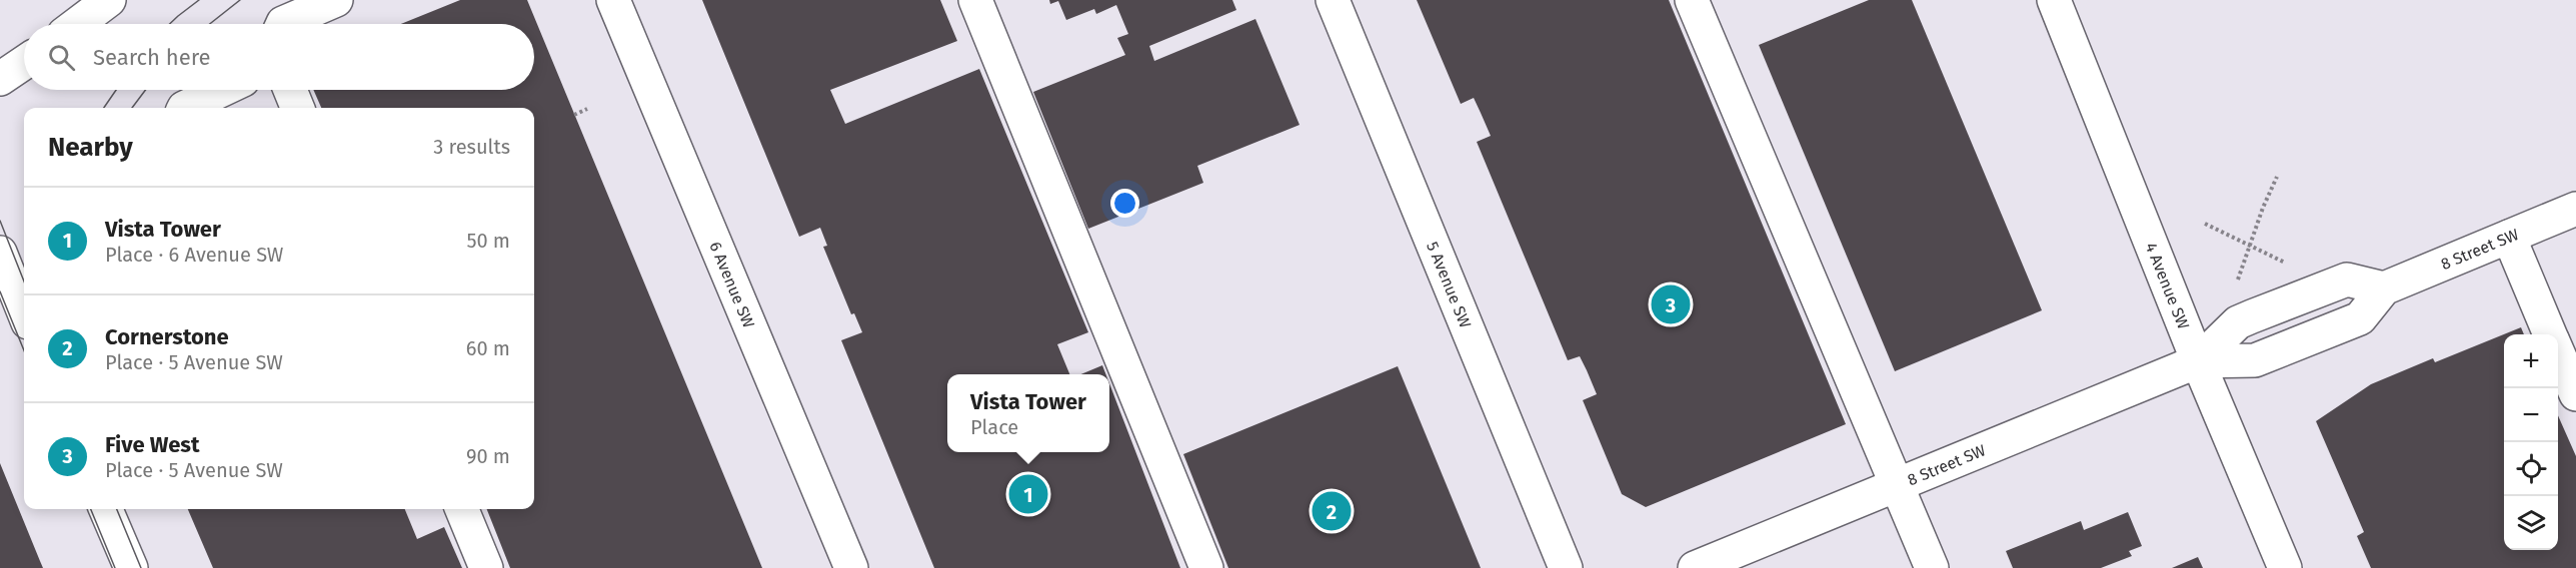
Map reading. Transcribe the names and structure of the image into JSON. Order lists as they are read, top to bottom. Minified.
{"streets":{"main road":["8 Street SW","5 Avenue SW","6 Avenue SW","4 Avenue SW"]},"crossings":[["8 Street SW","4 Avenue SW"]],"page":{"search":"Search here","heading":["Nearby","3 results"],"list":[{"mark":"1","name":"Vista Tower","note":"Place · 6 Avenue SW","value":"50 m"},{"mark":"2","name":"Cornerstone","note":"Place · 5 Avenue SW","value":"60 m"},{"mark":"3","name":"Five West","note":"Place · 5 Avenue SW","value":"90 m"}],"pins":["3","1","2"],"map_buttons":["+","−"],"popup":["Vista Tower","Place"]}}
